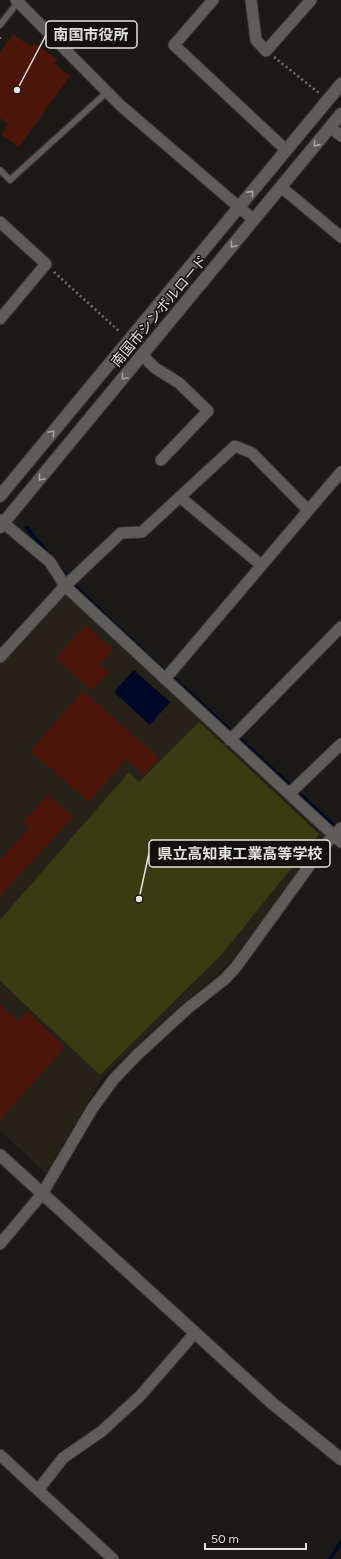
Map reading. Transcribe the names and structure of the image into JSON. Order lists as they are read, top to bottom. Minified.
{"streets":{"street":["南国市シンボルロード"]},"places":["南国市役所","県立高知東工業高等学校"],"scale_bar":"50 m"}
